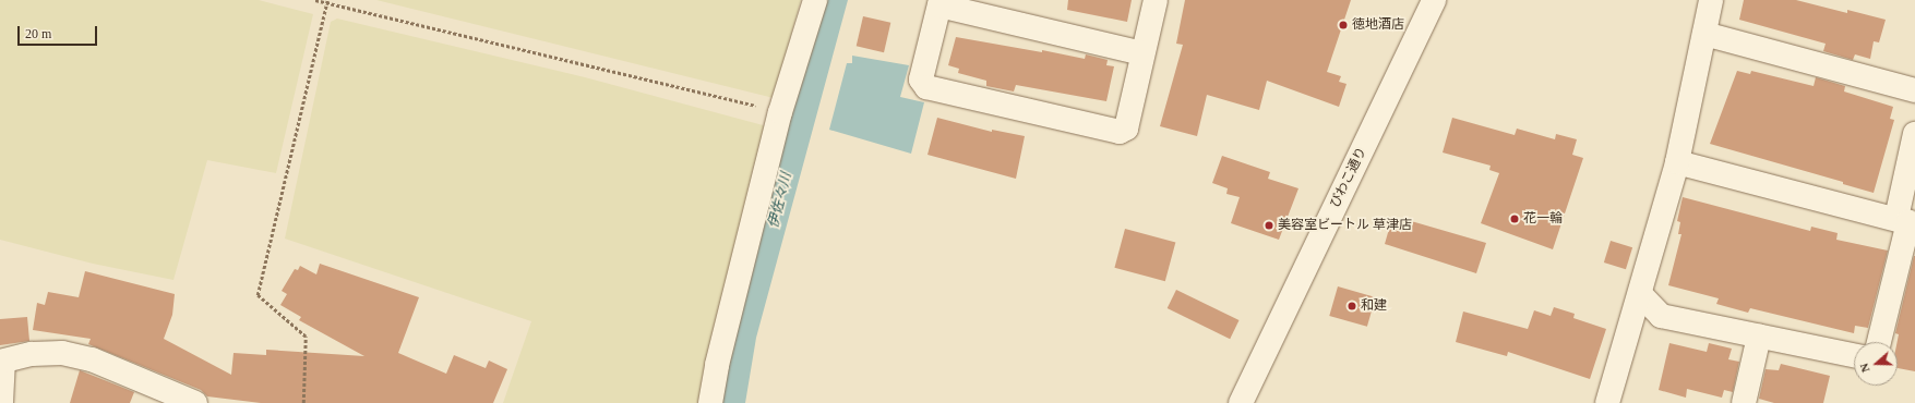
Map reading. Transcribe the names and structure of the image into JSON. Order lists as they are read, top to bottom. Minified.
{"streets":{"street":["びわこ通り"]},"water":["伊佐々川"],"places":["徳地酒店","花一輪","美容室ビートル 草津店","和建"],"scale_bar":"20 m","north":"left"}
